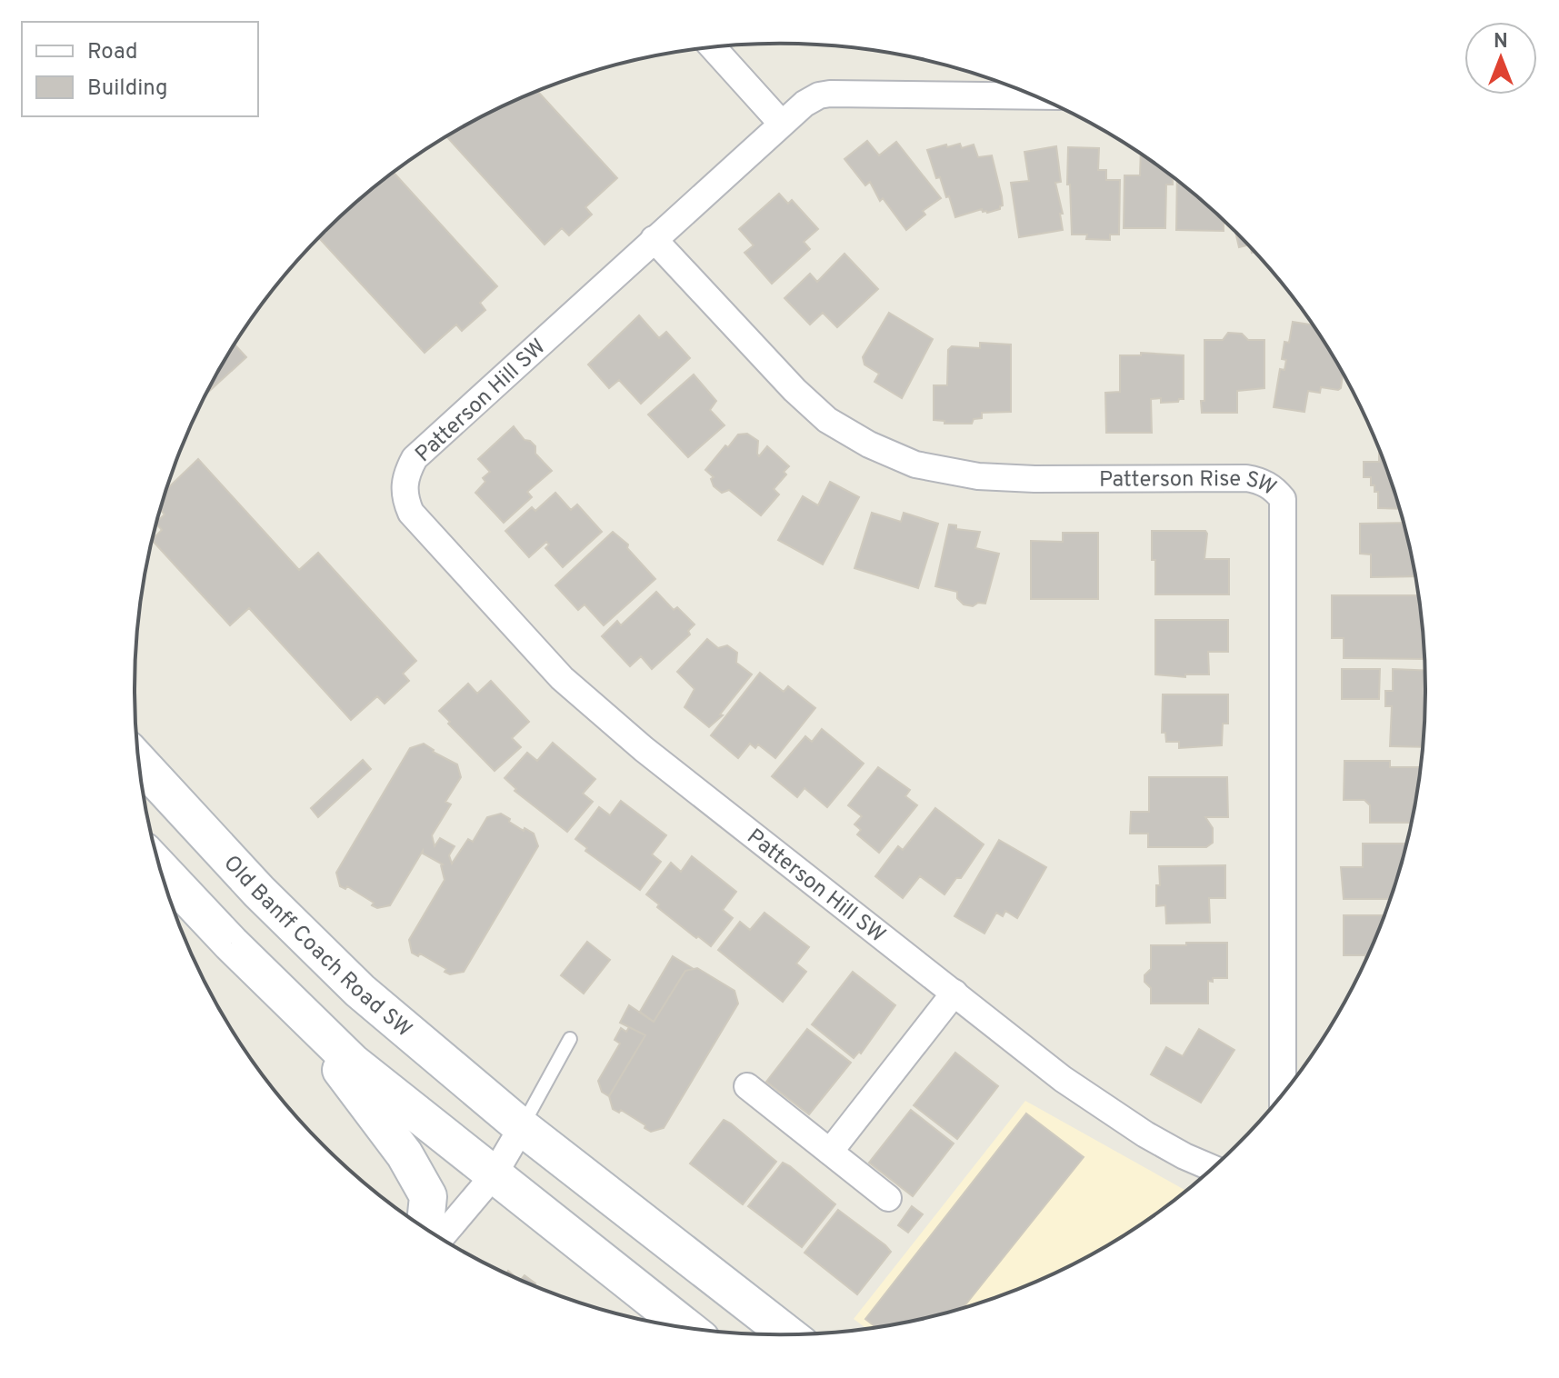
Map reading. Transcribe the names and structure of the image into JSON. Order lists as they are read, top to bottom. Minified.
{"streets":{"main road":["Old Banff Coach Road SW"],"street":["Patterson Hill SW","Patterson Rise SW"]},"crossings":[["Patterson Hill SW","Patterson Rise SW"]],"legend":["Road","Building"],"north":"top"}
